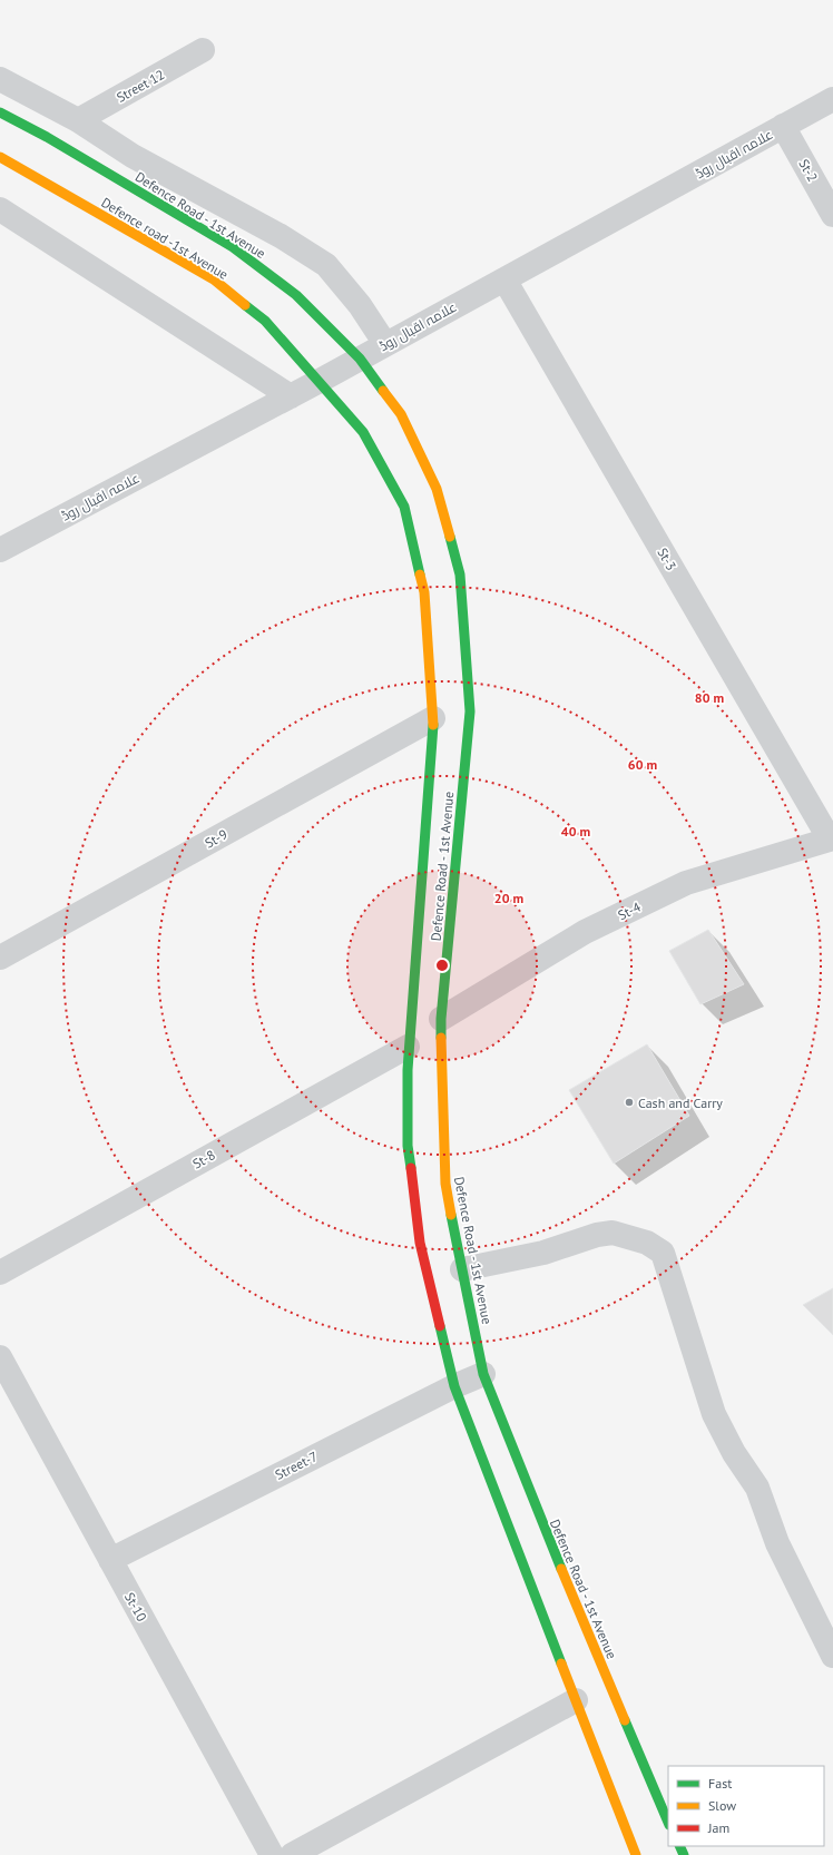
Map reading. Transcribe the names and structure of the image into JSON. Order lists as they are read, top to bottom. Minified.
{"streets":{"main road":["Defence Road - 1st Avenue","Defence road -1st Avenue"],"street":["Street 12","علامہ اقبال روڈ","St-2","St-3","St-9","St-4","St-8","Street-7","St-10"]},"crossings":[["علامہ اقبال روڈ","St-2"],["علامہ اقبال روڈ","Defence Road - 1st Avenue"],["علامہ اقبال روڈ","Defence road -1st Avenue"],["علامہ اقبال روڈ","St-3"],["Defence Road - 1st Avenue","Defence road -1st Avenue"],["Defence Road - 1st Avenue","St-9"],["Defence Road - 1st Avenue","St-4"],["Defence Road - 1st Avenue","St-8"],["Defence Road - 1st Avenue","Street-7"],["St-3","St-4"],["Street-7","St-10"]],"places":["Cash and Carry"],"legend":["Fast","Slow","Jam"],"rings":["80 m","60 m","40 m","20 m"]}
